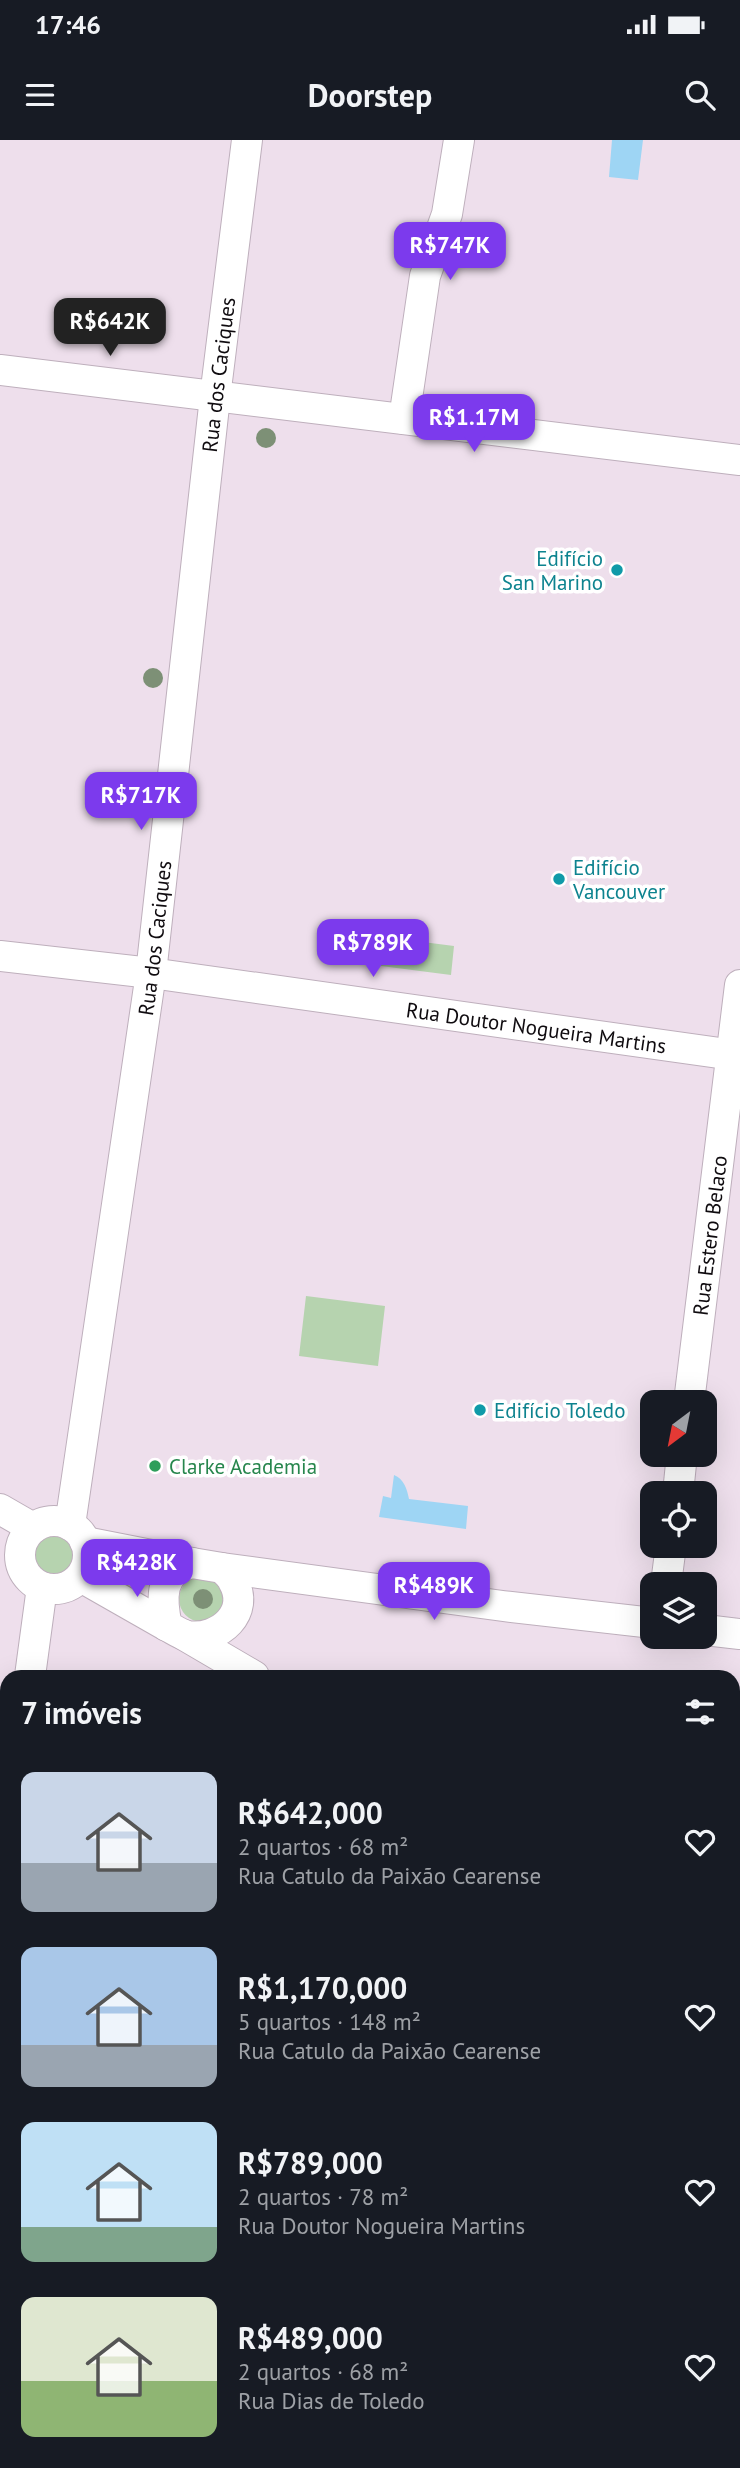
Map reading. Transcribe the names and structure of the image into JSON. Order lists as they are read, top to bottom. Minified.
{"streets":{"street":["Rua dos Caciques","Rua Doutor Nogueira Martins","Rua Estero Belaco"]},"crossings":[["Rua dos Caciques","Rua Doutor Nogueira Martins"],["Rua Doutor Nogueira Martins","Rua Estero Belaco"]],"places":["Edifício San Marino","Edifício Vancouver","Edifício Toledo","Clarke Academia"],"north":"bottom left","page":{"status":"17:46","header":"Doorstep","price":["R$747K","R$642K","R$1.17M","R$717K","R$789K","R$428K","R$489K"],"heading":"7 imóveis","list":[{"name":"R$642,000","note":"2 quartos · 68 m² · Rua Catulo da Paixão Cearense"},{"name":"R$1,170,000","note":"5 quartos · 148 m² · Rua Catulo da Paixão Cearense"},{"name":"R$789,000","note":"2 quartos · 78 m² · Rua Doutor Nogueira Martins"},{"name":"R$489,000","note":"2 quartos · 68 m² · Rua Dias de Toledo"}]}}
